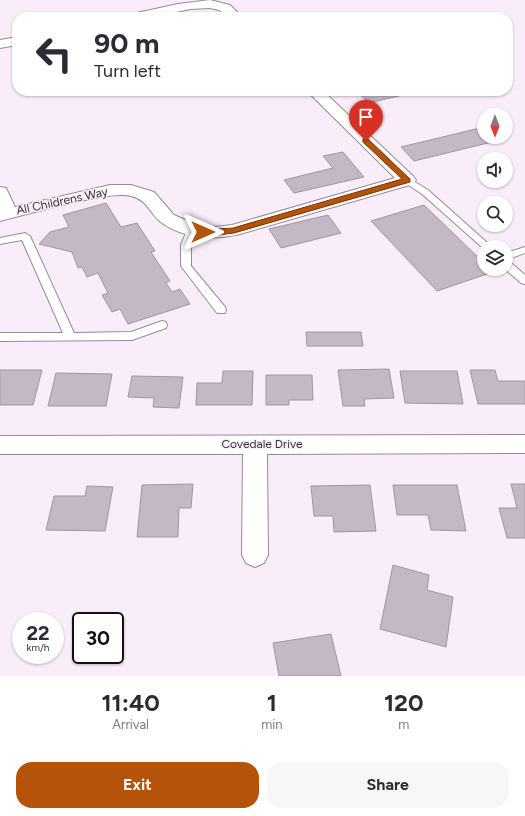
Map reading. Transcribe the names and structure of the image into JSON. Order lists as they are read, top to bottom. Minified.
{"streets":{"street":["All Childrens Way","Covedale Drive"]},"north":"bottom","page":{"turn":["90 m","Turn left"],"speed":"22 km/h","limit":"30","eta":["11:40","Arrival","1","min","120","m"],"buttons":["Exit","Share"]}}
